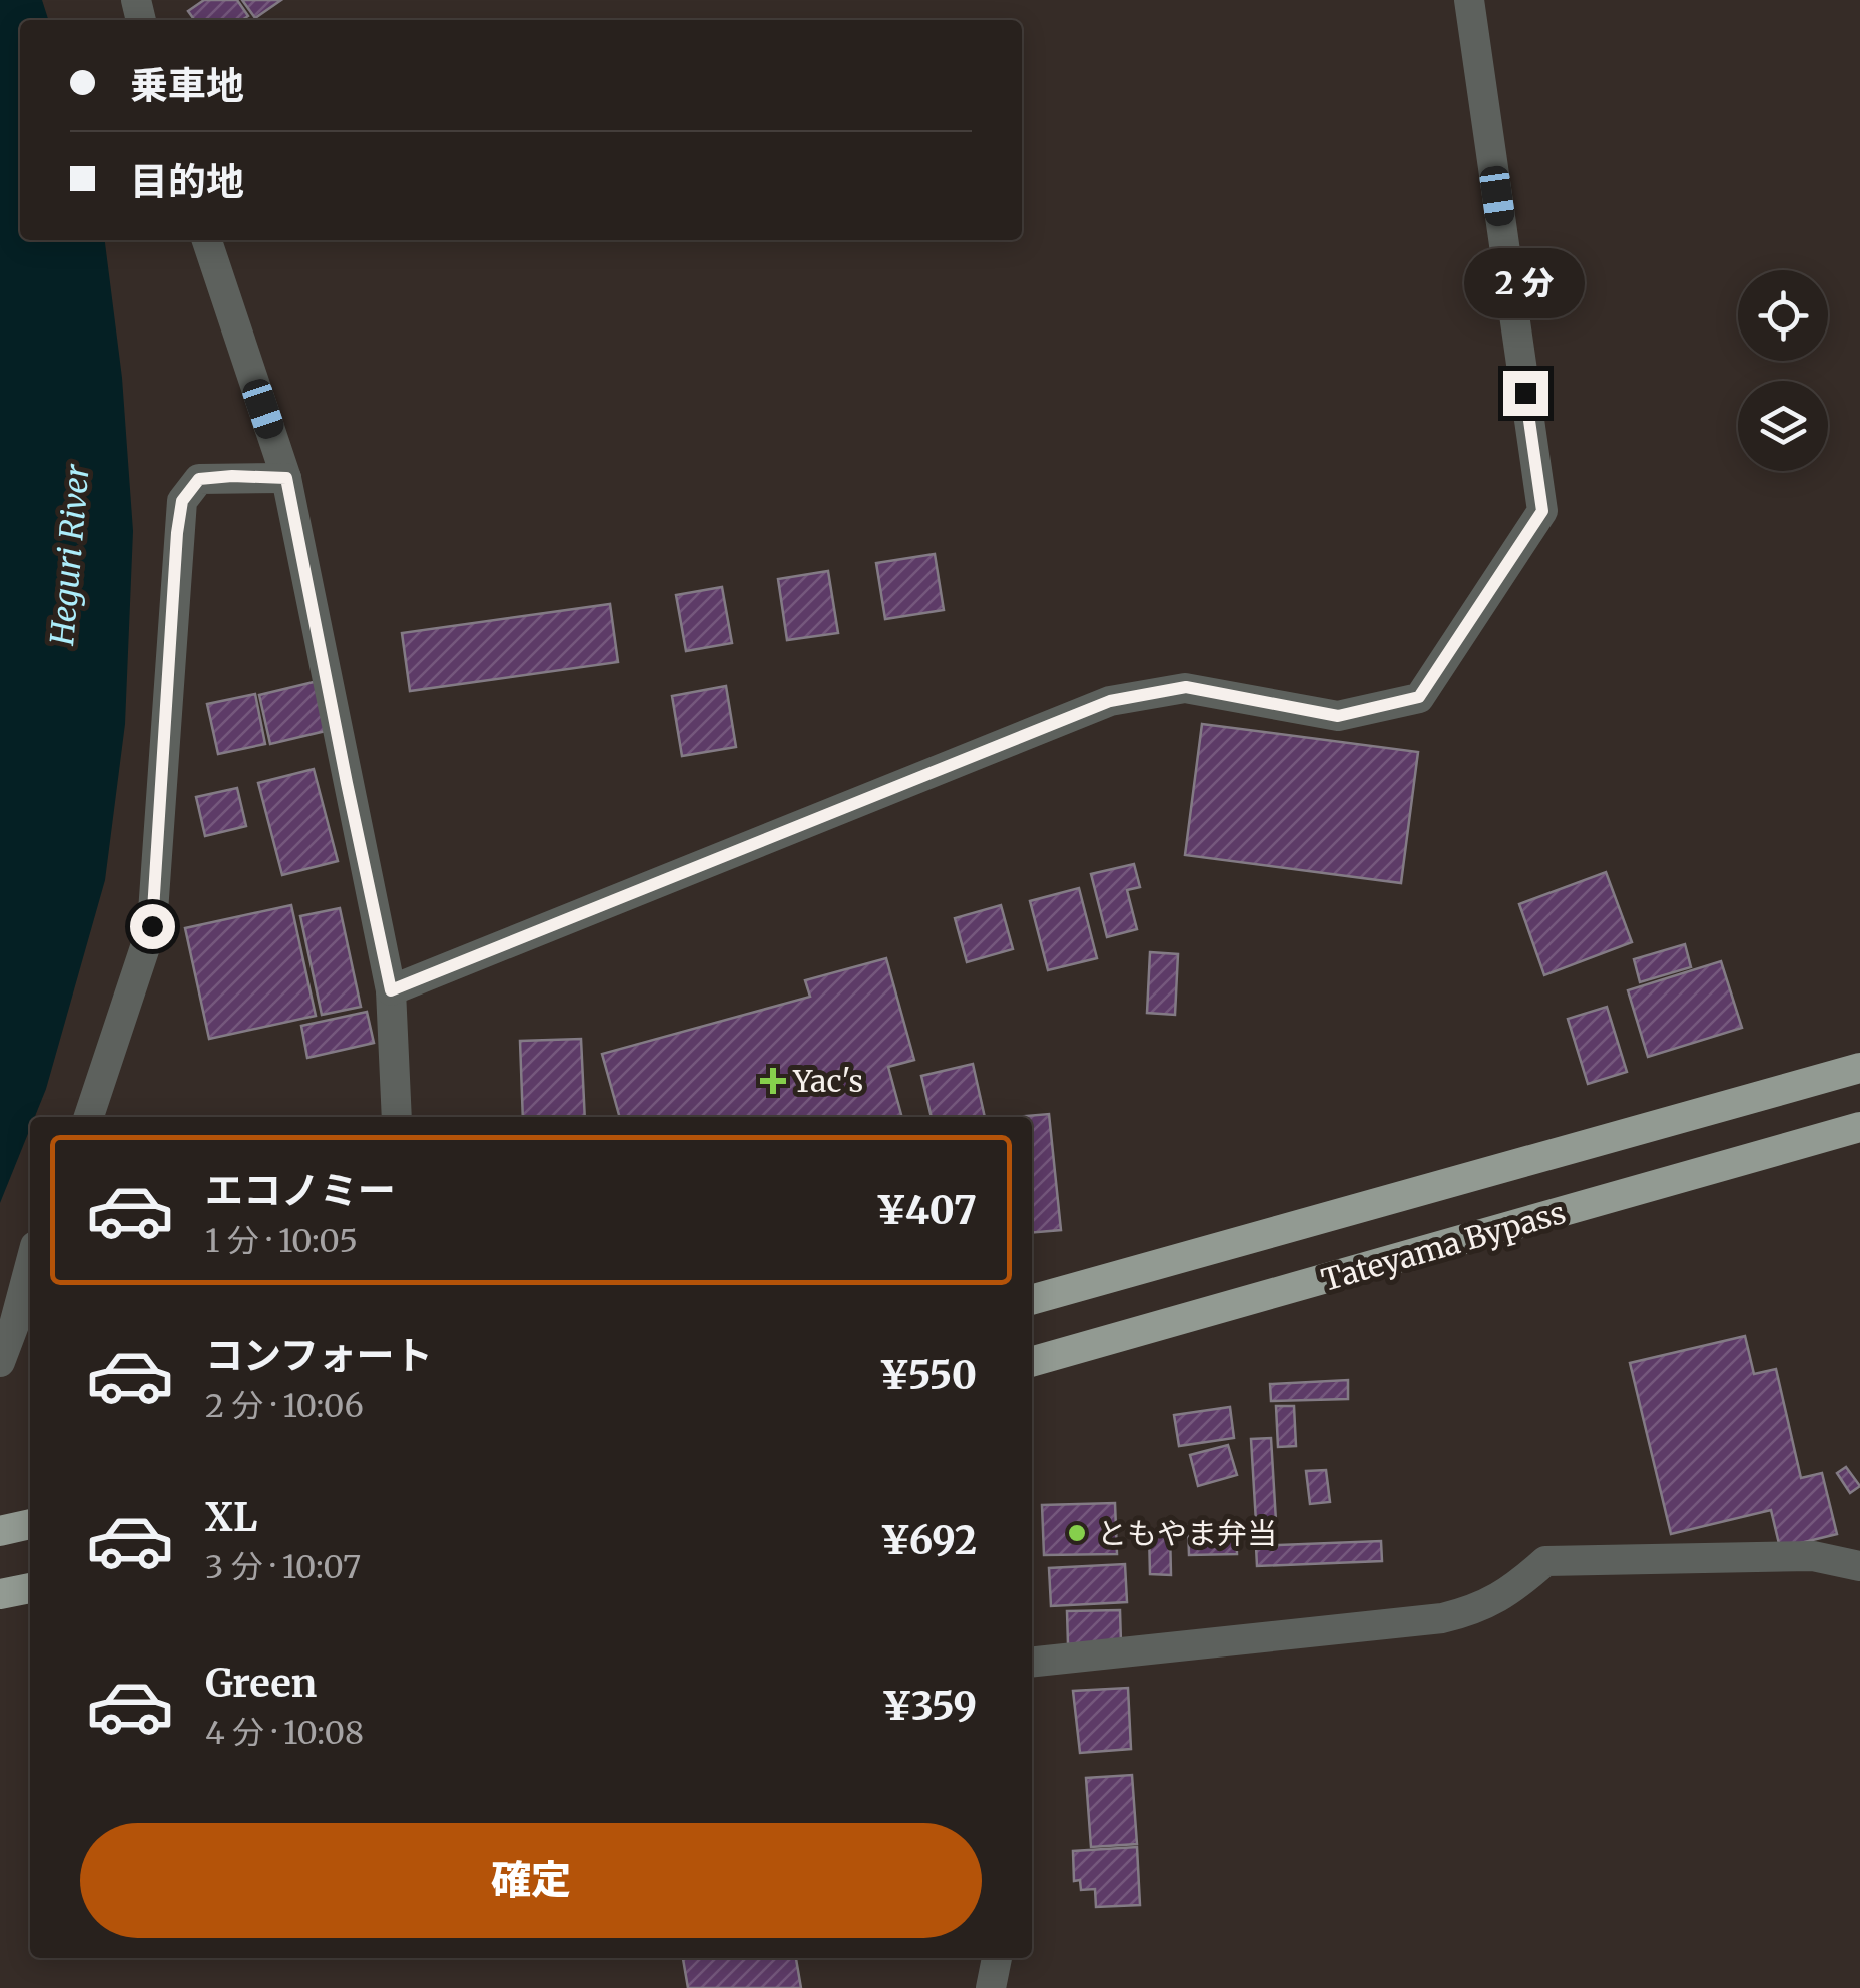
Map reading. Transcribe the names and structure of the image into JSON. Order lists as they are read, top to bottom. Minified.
{"streets":{"highway":["Tateyama Bypass"]},"water":["Heguri River"],"places":{"health":["Yac's"],"other":["ともやま弁当"]},"page":{"banner":["乗車地","目的地"],"bubble":"2 分","list":[{"name":"エコノミー","note":"1 分 · 10:05","value":"¥407"},{"name":"コンフォート","note":"2 分 · 10:06","value":"¥550"},{"name":"XL","note":"3 分 · 10:07","value":"¥692"},{"name":"Green","note":"4 分 · 10:08","value":"¥359"}],"buttons":"確定"}}
